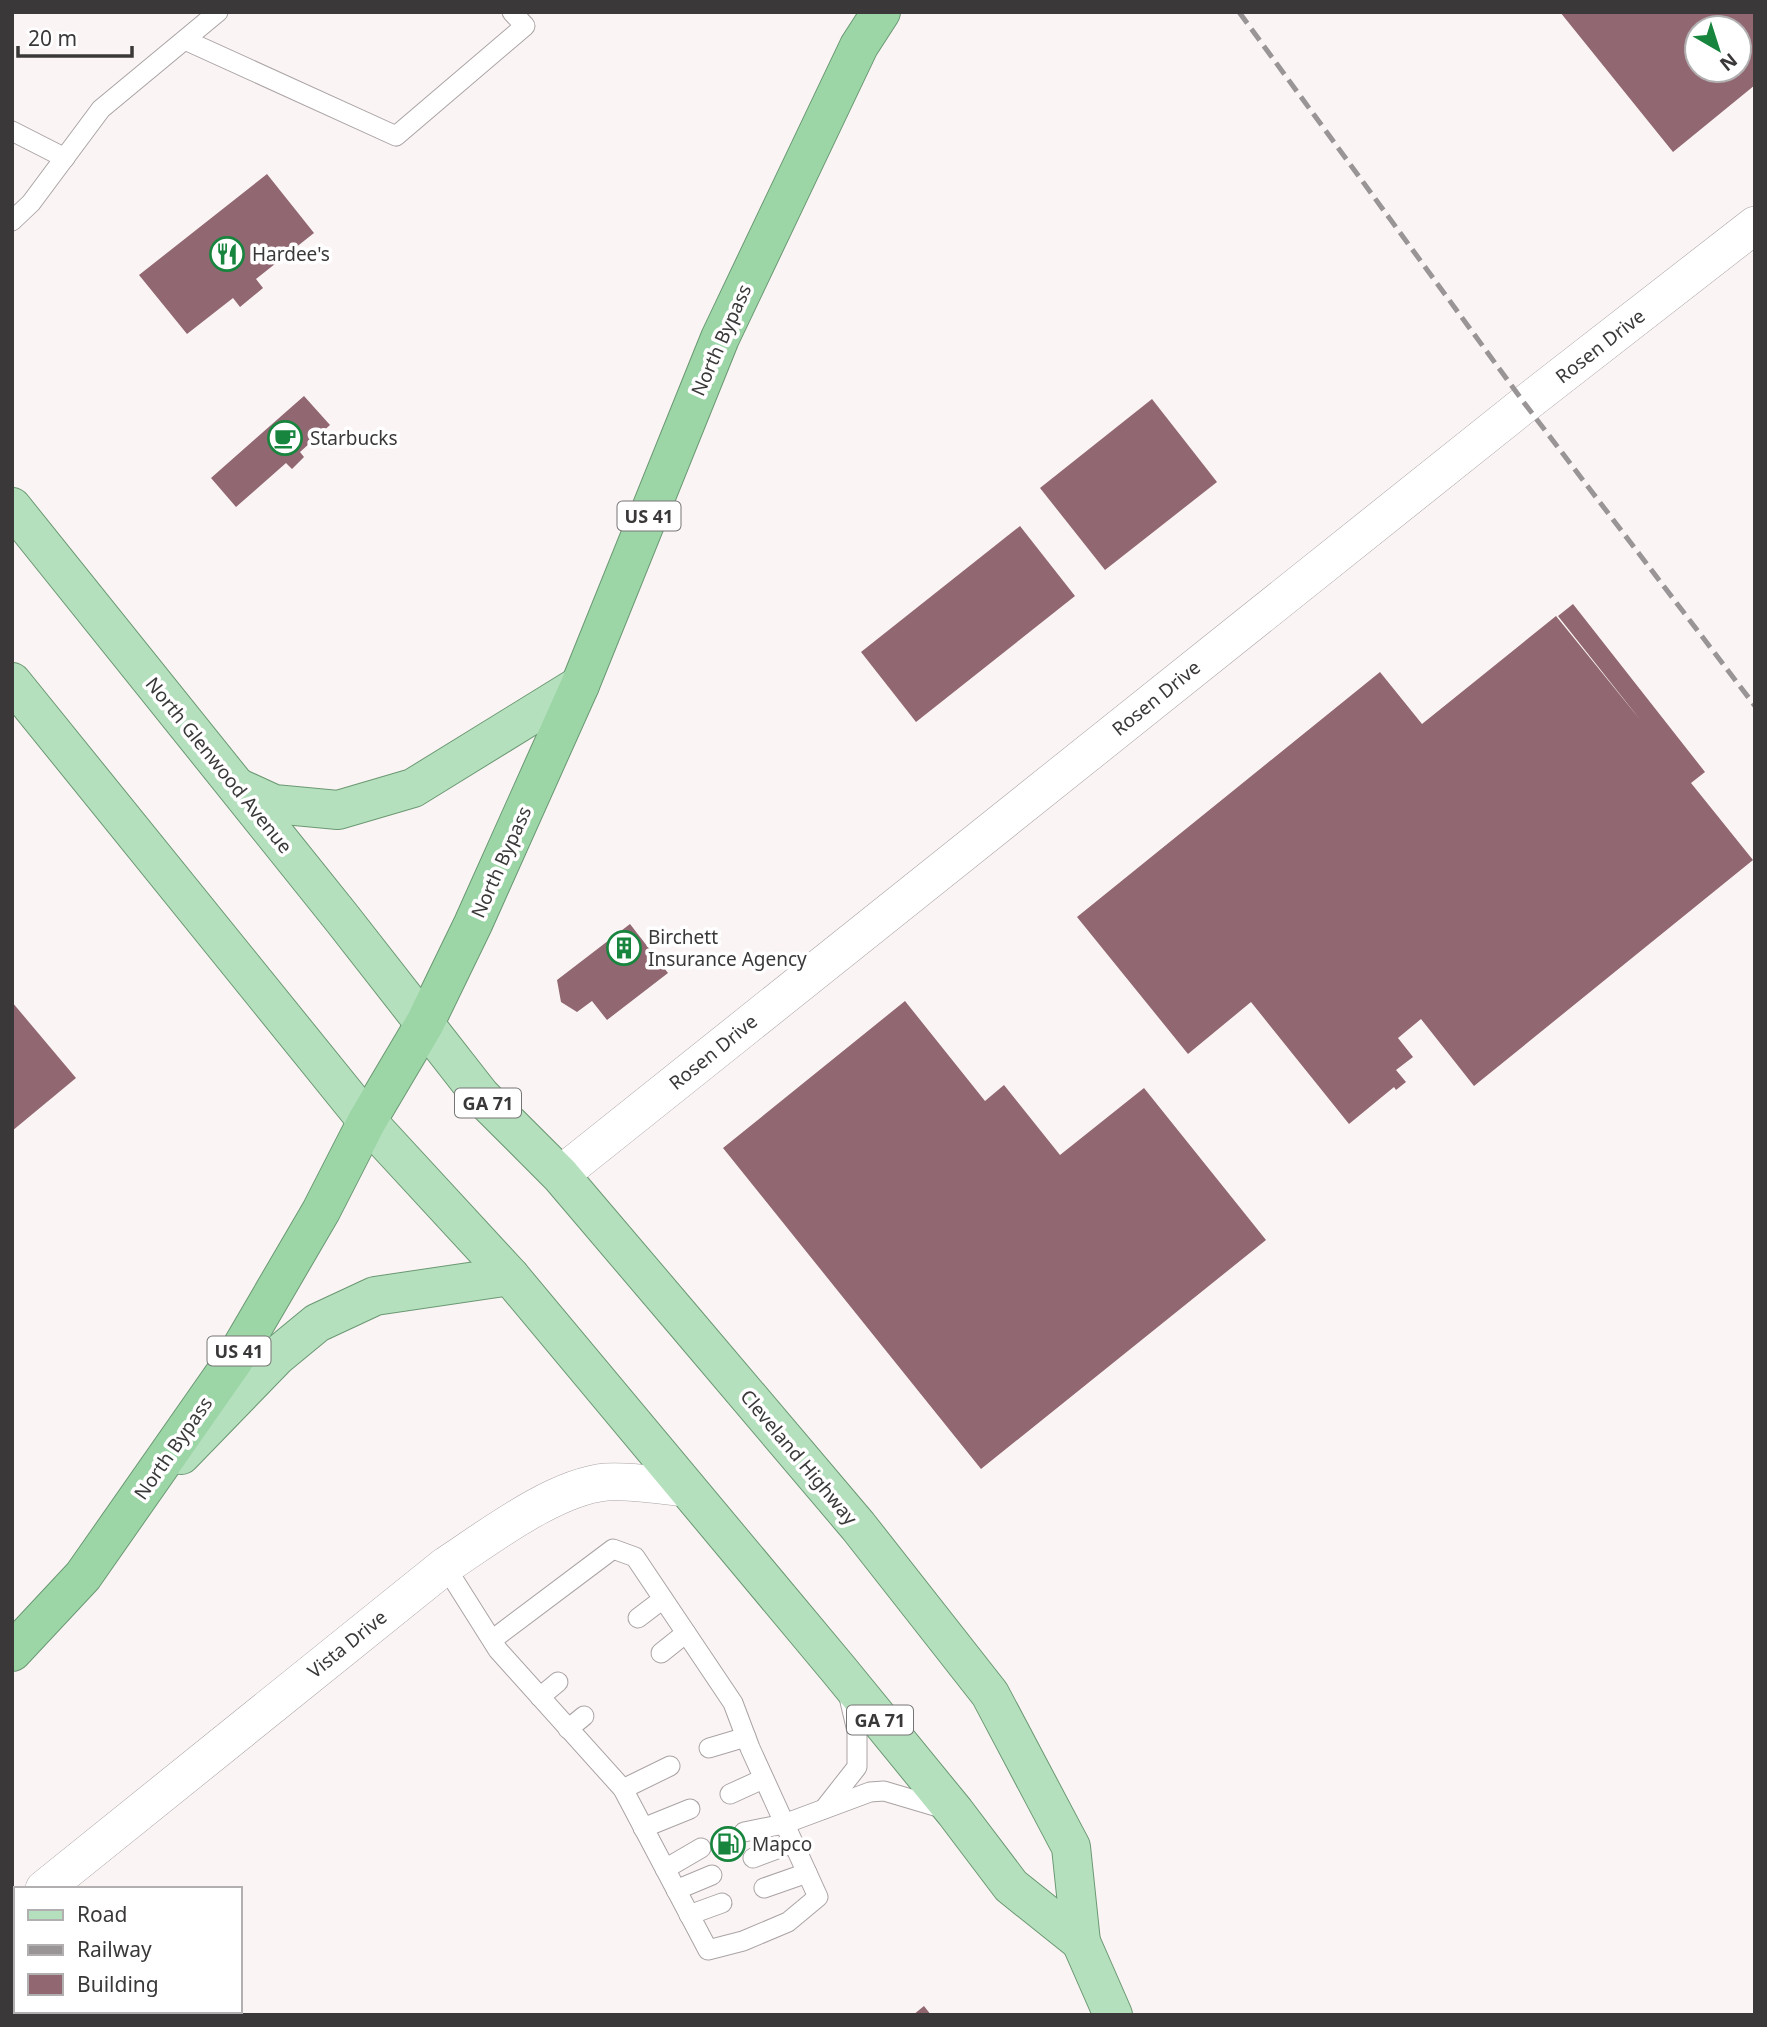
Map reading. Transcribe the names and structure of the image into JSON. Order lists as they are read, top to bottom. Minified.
{"streets":{"highway":["North Bypass","US 41"],"main road":["North Glenwood Avenue","GA 71","Cleveland Highway"],"street":["Rosen Drive","Vista Drive"]},"crossings":[["North Bypass","North Glenwood Avenue"],["North Bypass","Cleveland Highway"],["Rosen Drive","Cleveland Highway"],["North Glenwood Avenue","Cleveland Highway"],["Cleveland Highway","Vista Drive"]],"places":{"restaurant":["Hardee's"],"cafe":["Starbucks"],"building":["Birchett Insurance Agency"],"fuel station":["Mapco"]},"legend":["Road","Railway","Building"],"scale_bar":"20 m","north":"bottom right"}
